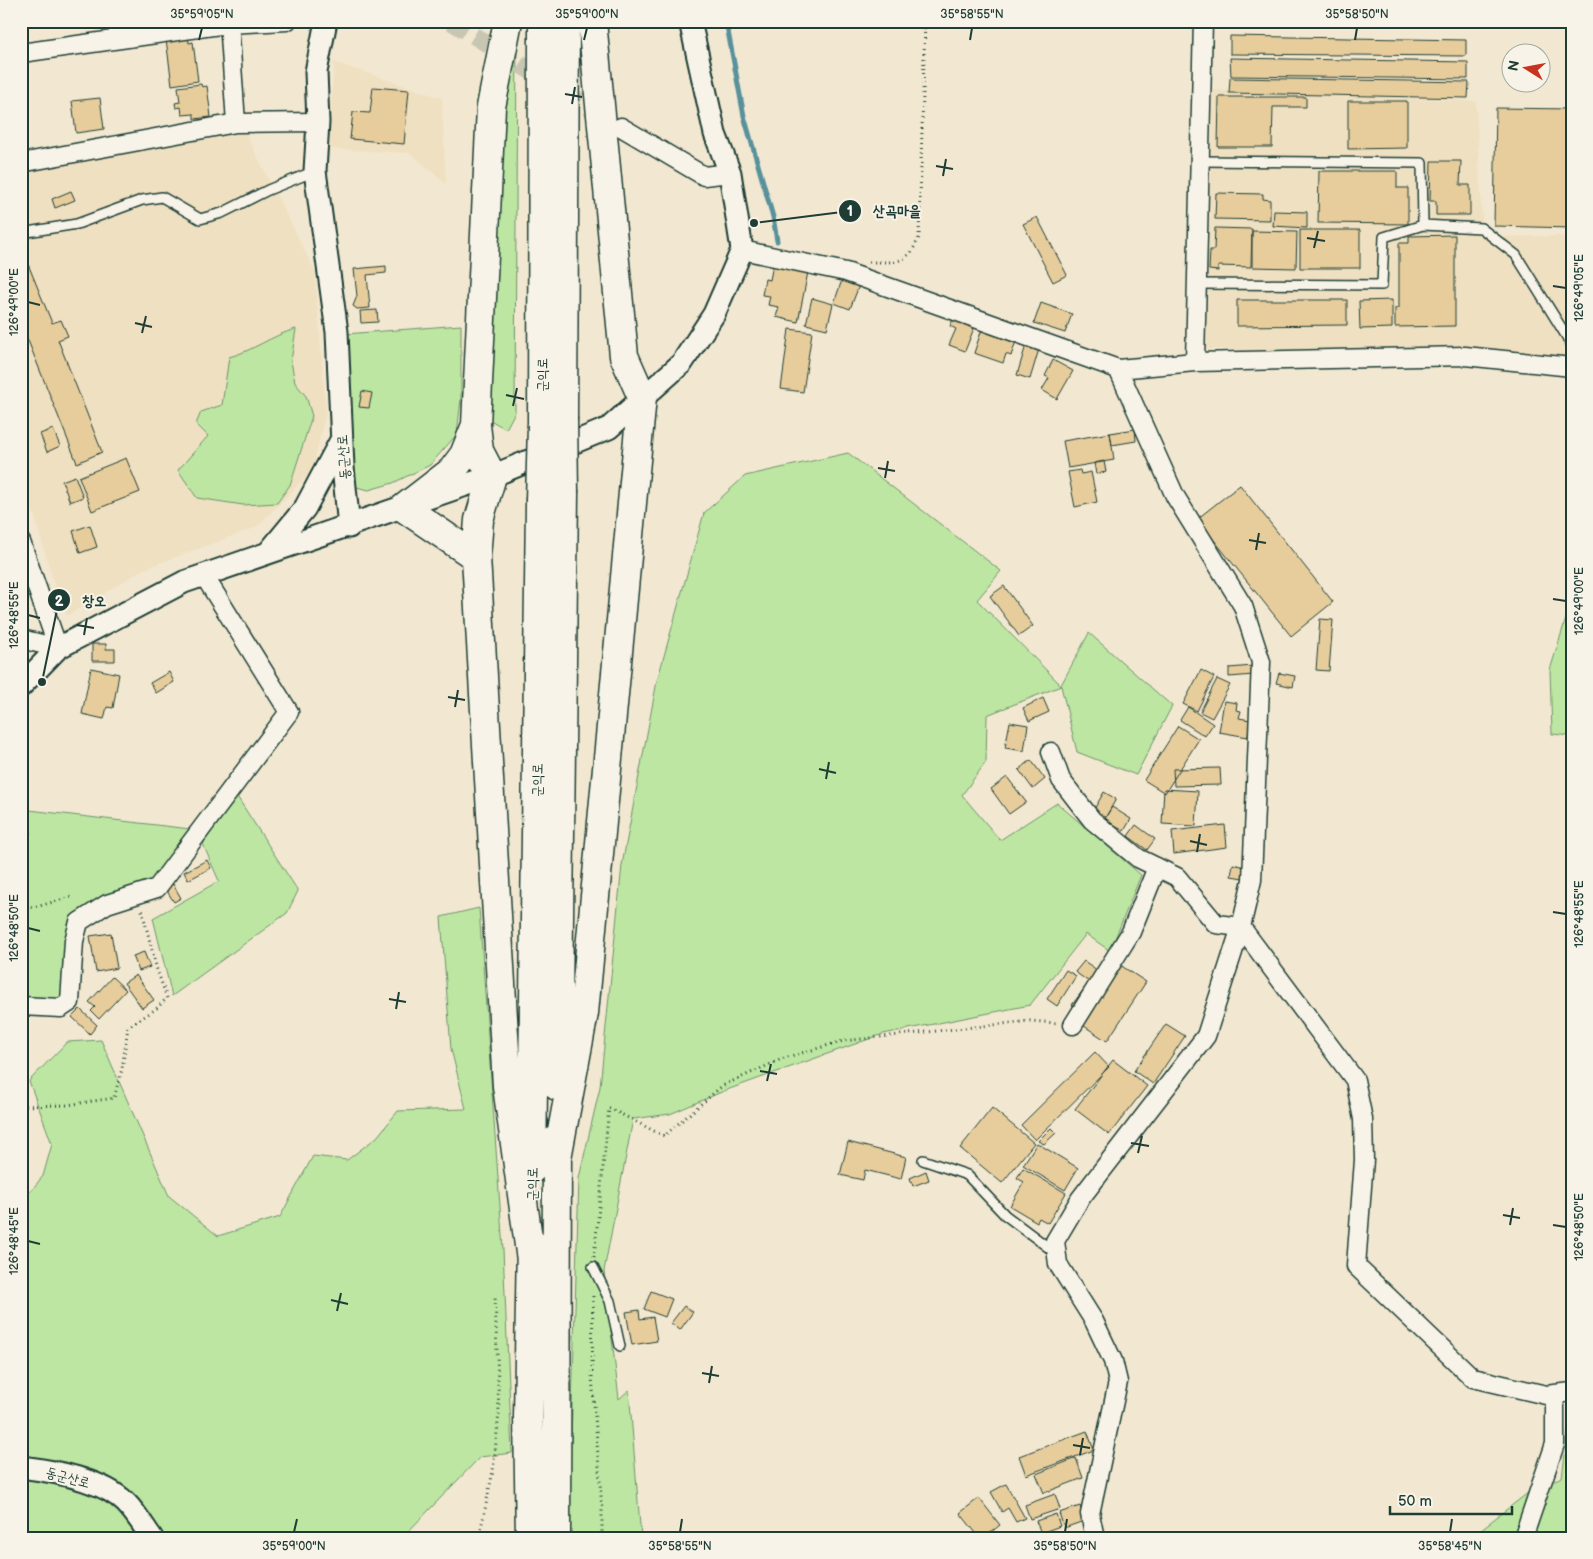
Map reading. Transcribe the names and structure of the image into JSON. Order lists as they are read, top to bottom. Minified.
{"streets":{"highway":["군익로"],"street":["동군산로"]},"places":["산곡마을","창오"],"scale_bar":"50 m","north":"left","coordinates":["35°59'05\"N","35°59'00\"N","35°58'55\"N","35°58'50\"N","126°49'05\"E","126°49'00\"E","126°48'55\"E","126°48'50\"E","126°48'45\"E","35°58'45\"N"]}
